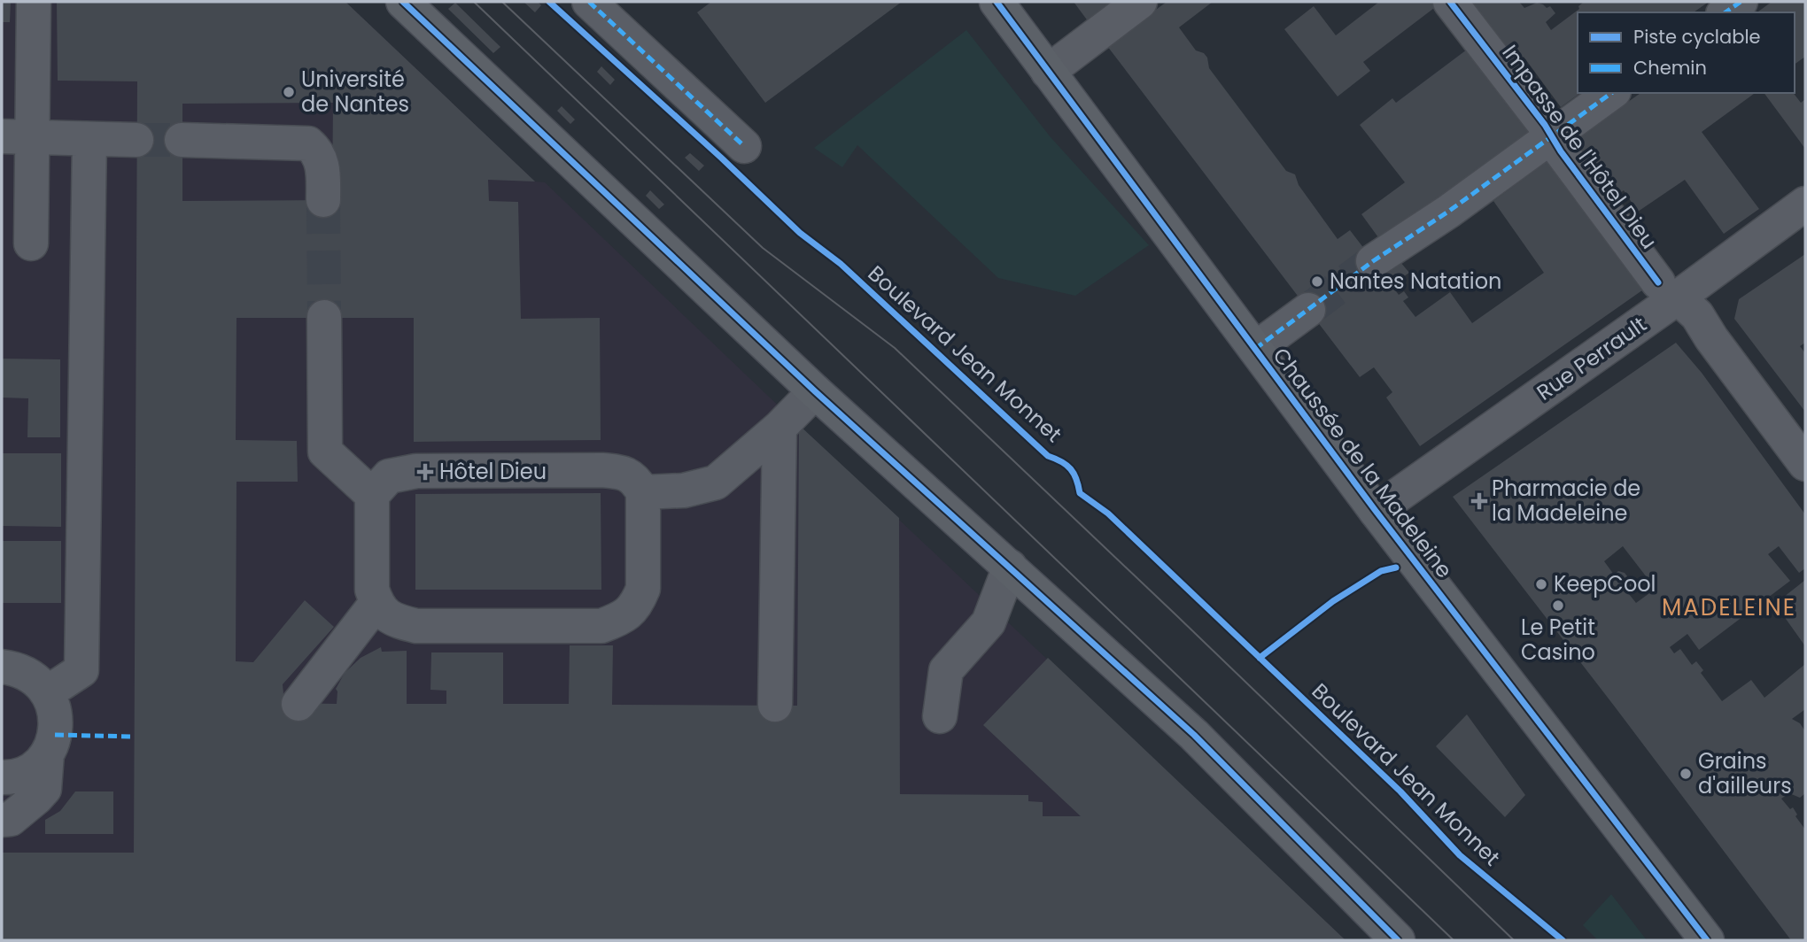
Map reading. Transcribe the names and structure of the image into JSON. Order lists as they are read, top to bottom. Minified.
{"streets":{"main road":["Chaussée de la Madeleine"],"street":["Impasse de l'Hôtel Dieu","Rue Perrault"],"cycle path":["Boulevard Jean Monnet"]},"crossings":[["Impasse de l'Hôtel Dieu","Rue Perrault"],["Rue Perrault","Chaussée de la Madeleine"]],"districts":["MADELEINE"],"places":{"other":["Université de Nantes","Nantes Natation","KeepCool","Le Petit Casino","Grains d'ailleurs"],"health":["Hôtel Dieu","Pharmacie de la Madeleine"]},"legend":["Piste cyclable","Chemin"]}
